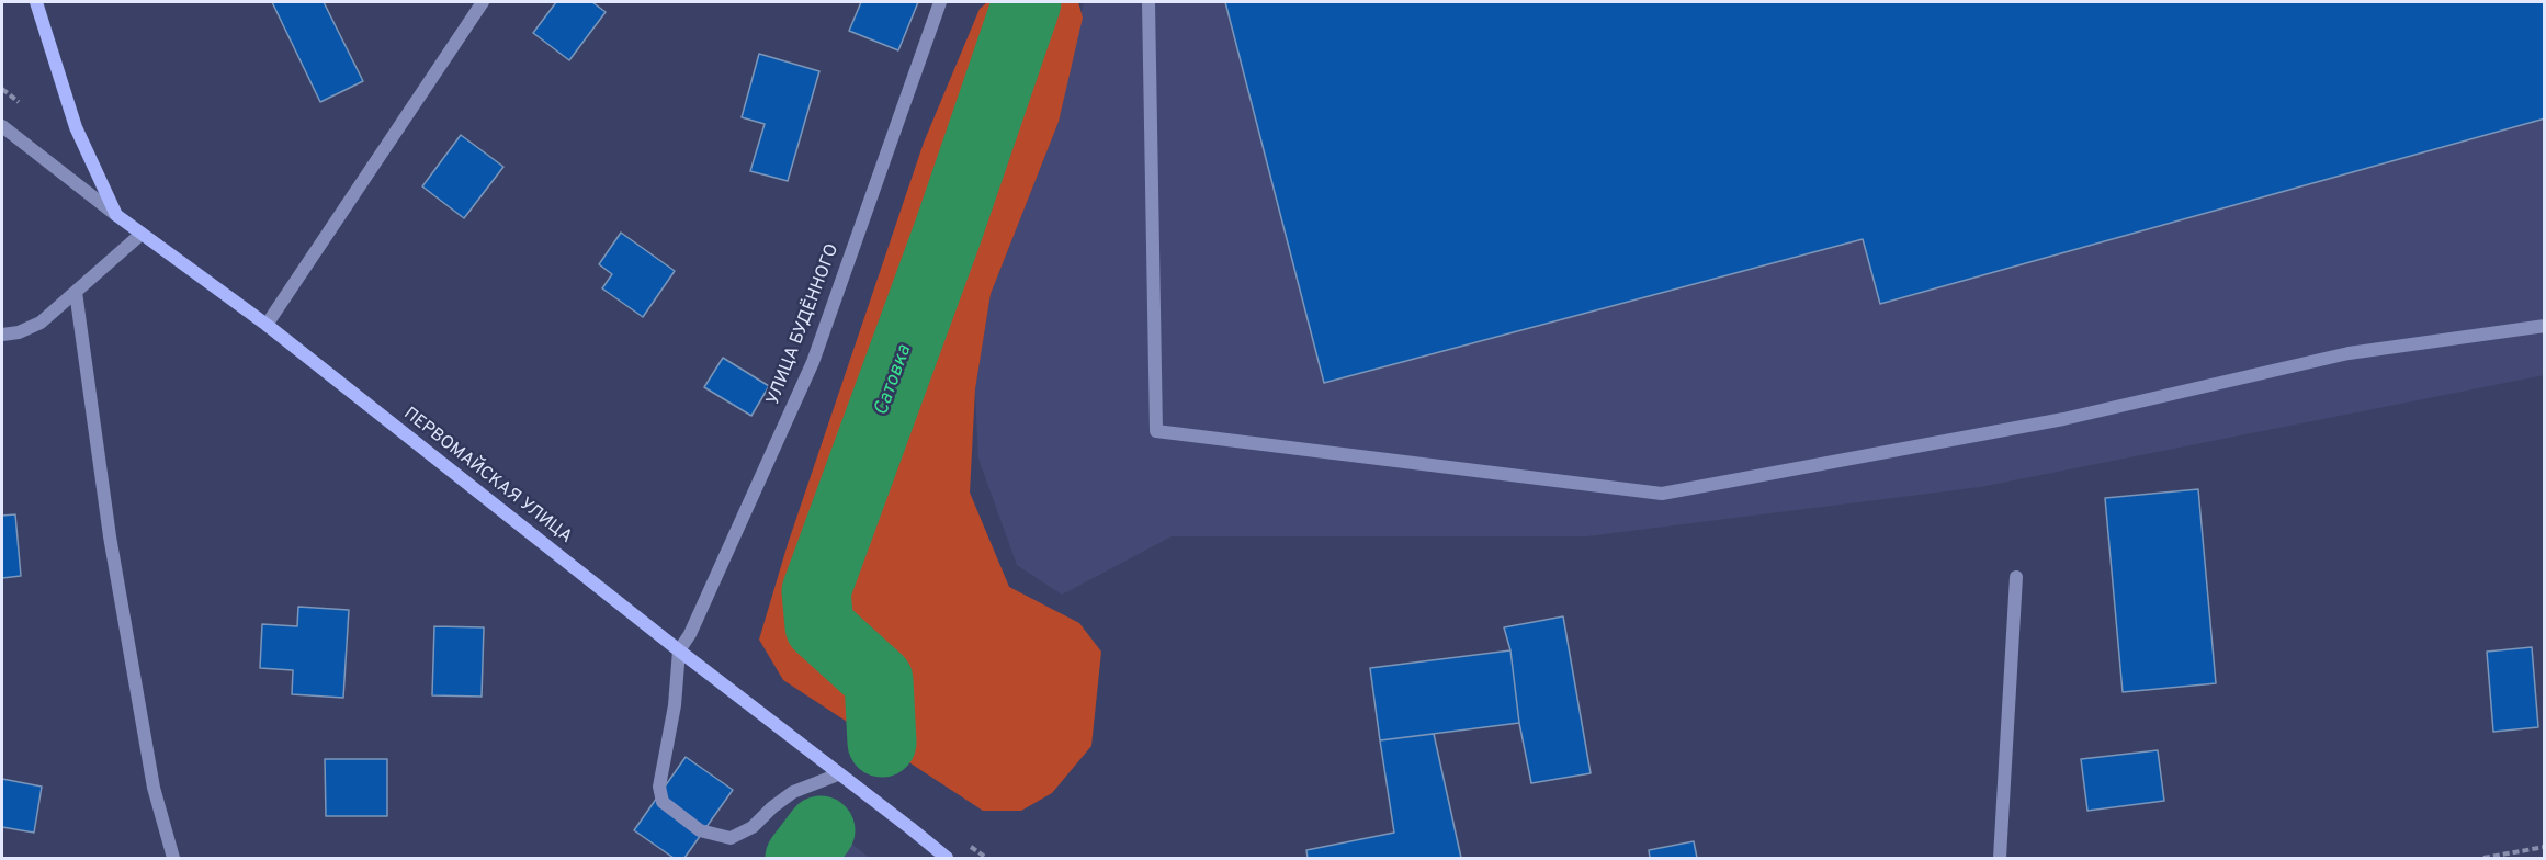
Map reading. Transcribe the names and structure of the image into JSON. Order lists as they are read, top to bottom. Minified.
{"streets":{"main road":["ПЕРВОМАЙСКАЯ УЛИЦА"],"street":["УЛИЦА БУДЁННОГО"]},"crossings":[["УЛИЦА БУДЁННОГО","ПЕРВОМАЙСКАЯ УЛИЦА"]],"water":["Сатовка"]}
